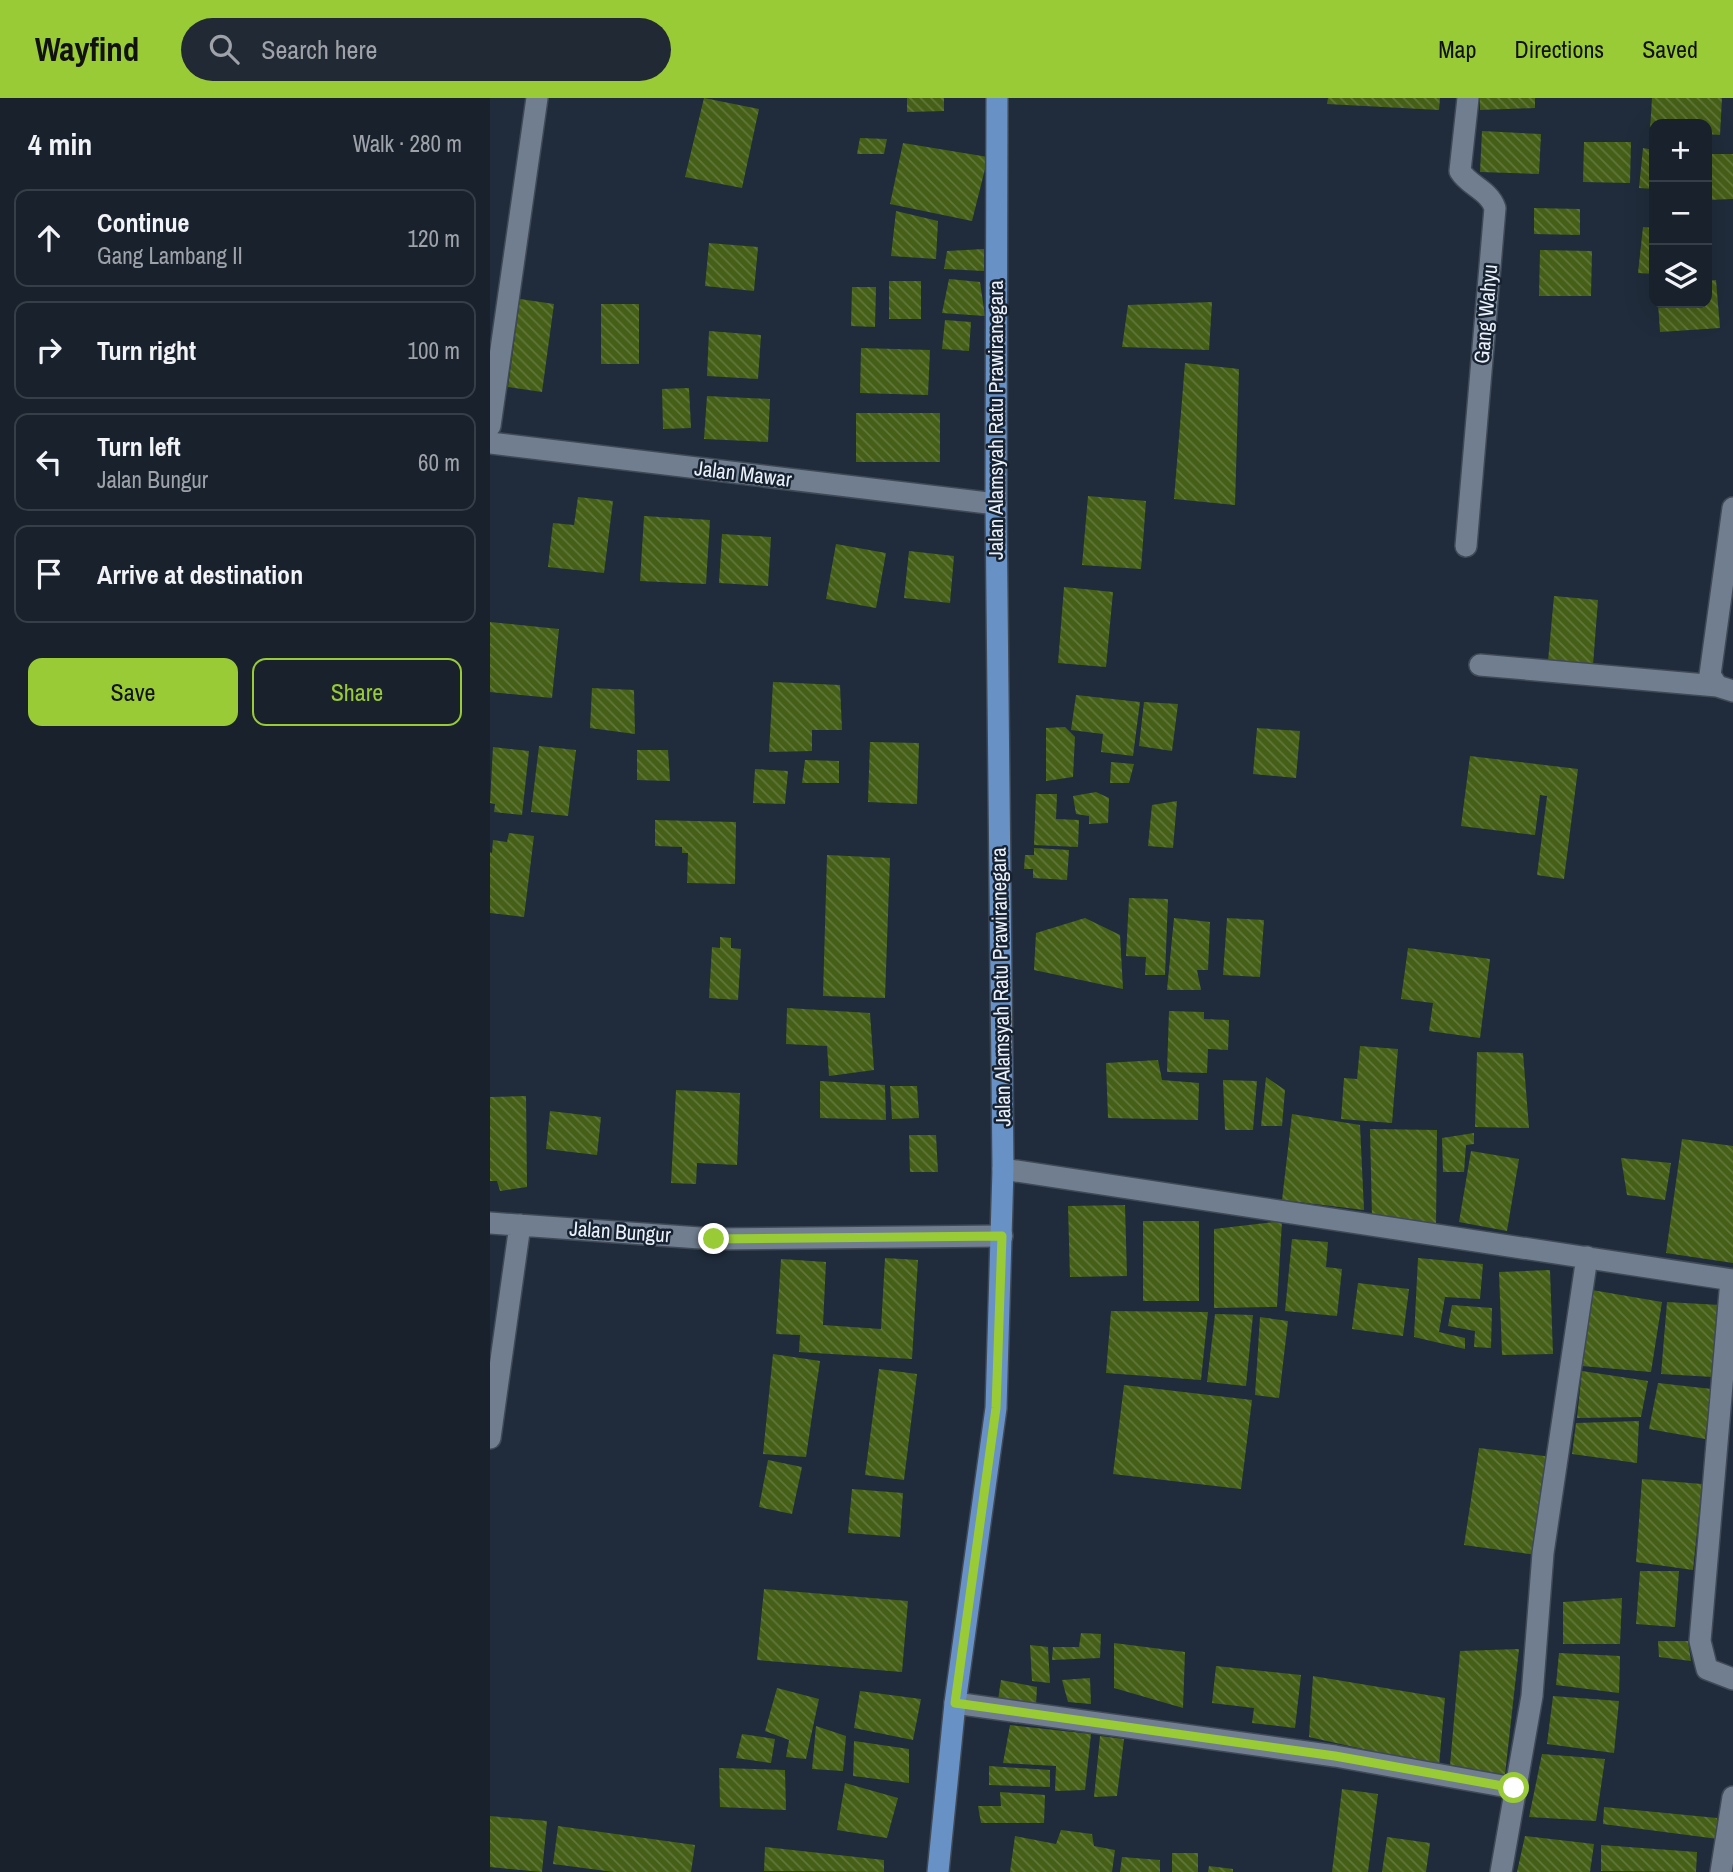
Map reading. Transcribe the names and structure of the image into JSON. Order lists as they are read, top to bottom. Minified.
{"streets":{"main road":["Jalan Alamsyah Ratu Prawiranegara"],"street":["Gang Wahyu","Jalan Mawar","Jalan Bungur"]},"crossings":[["Jalan Alamsyah Ratu Prawiranegara","Jalan Mawar"],["Jalan Alamsyah Ratu Prawiranegara","Jalan Bungur"]],"page":{"header":"Wayfind","search":"Search here","nav":["Map","Directions","Saved"],"heading":["4 min","Walk · 280 m"],"map_buttons":["+","−"],"list":[["Continue","Gang Lambang II","120 m"],["Turn right","100 m"],["Turn left","Jalan Bungur","60 m"],"Arrive at destination"],"buttons":["Save","Share"]}}
